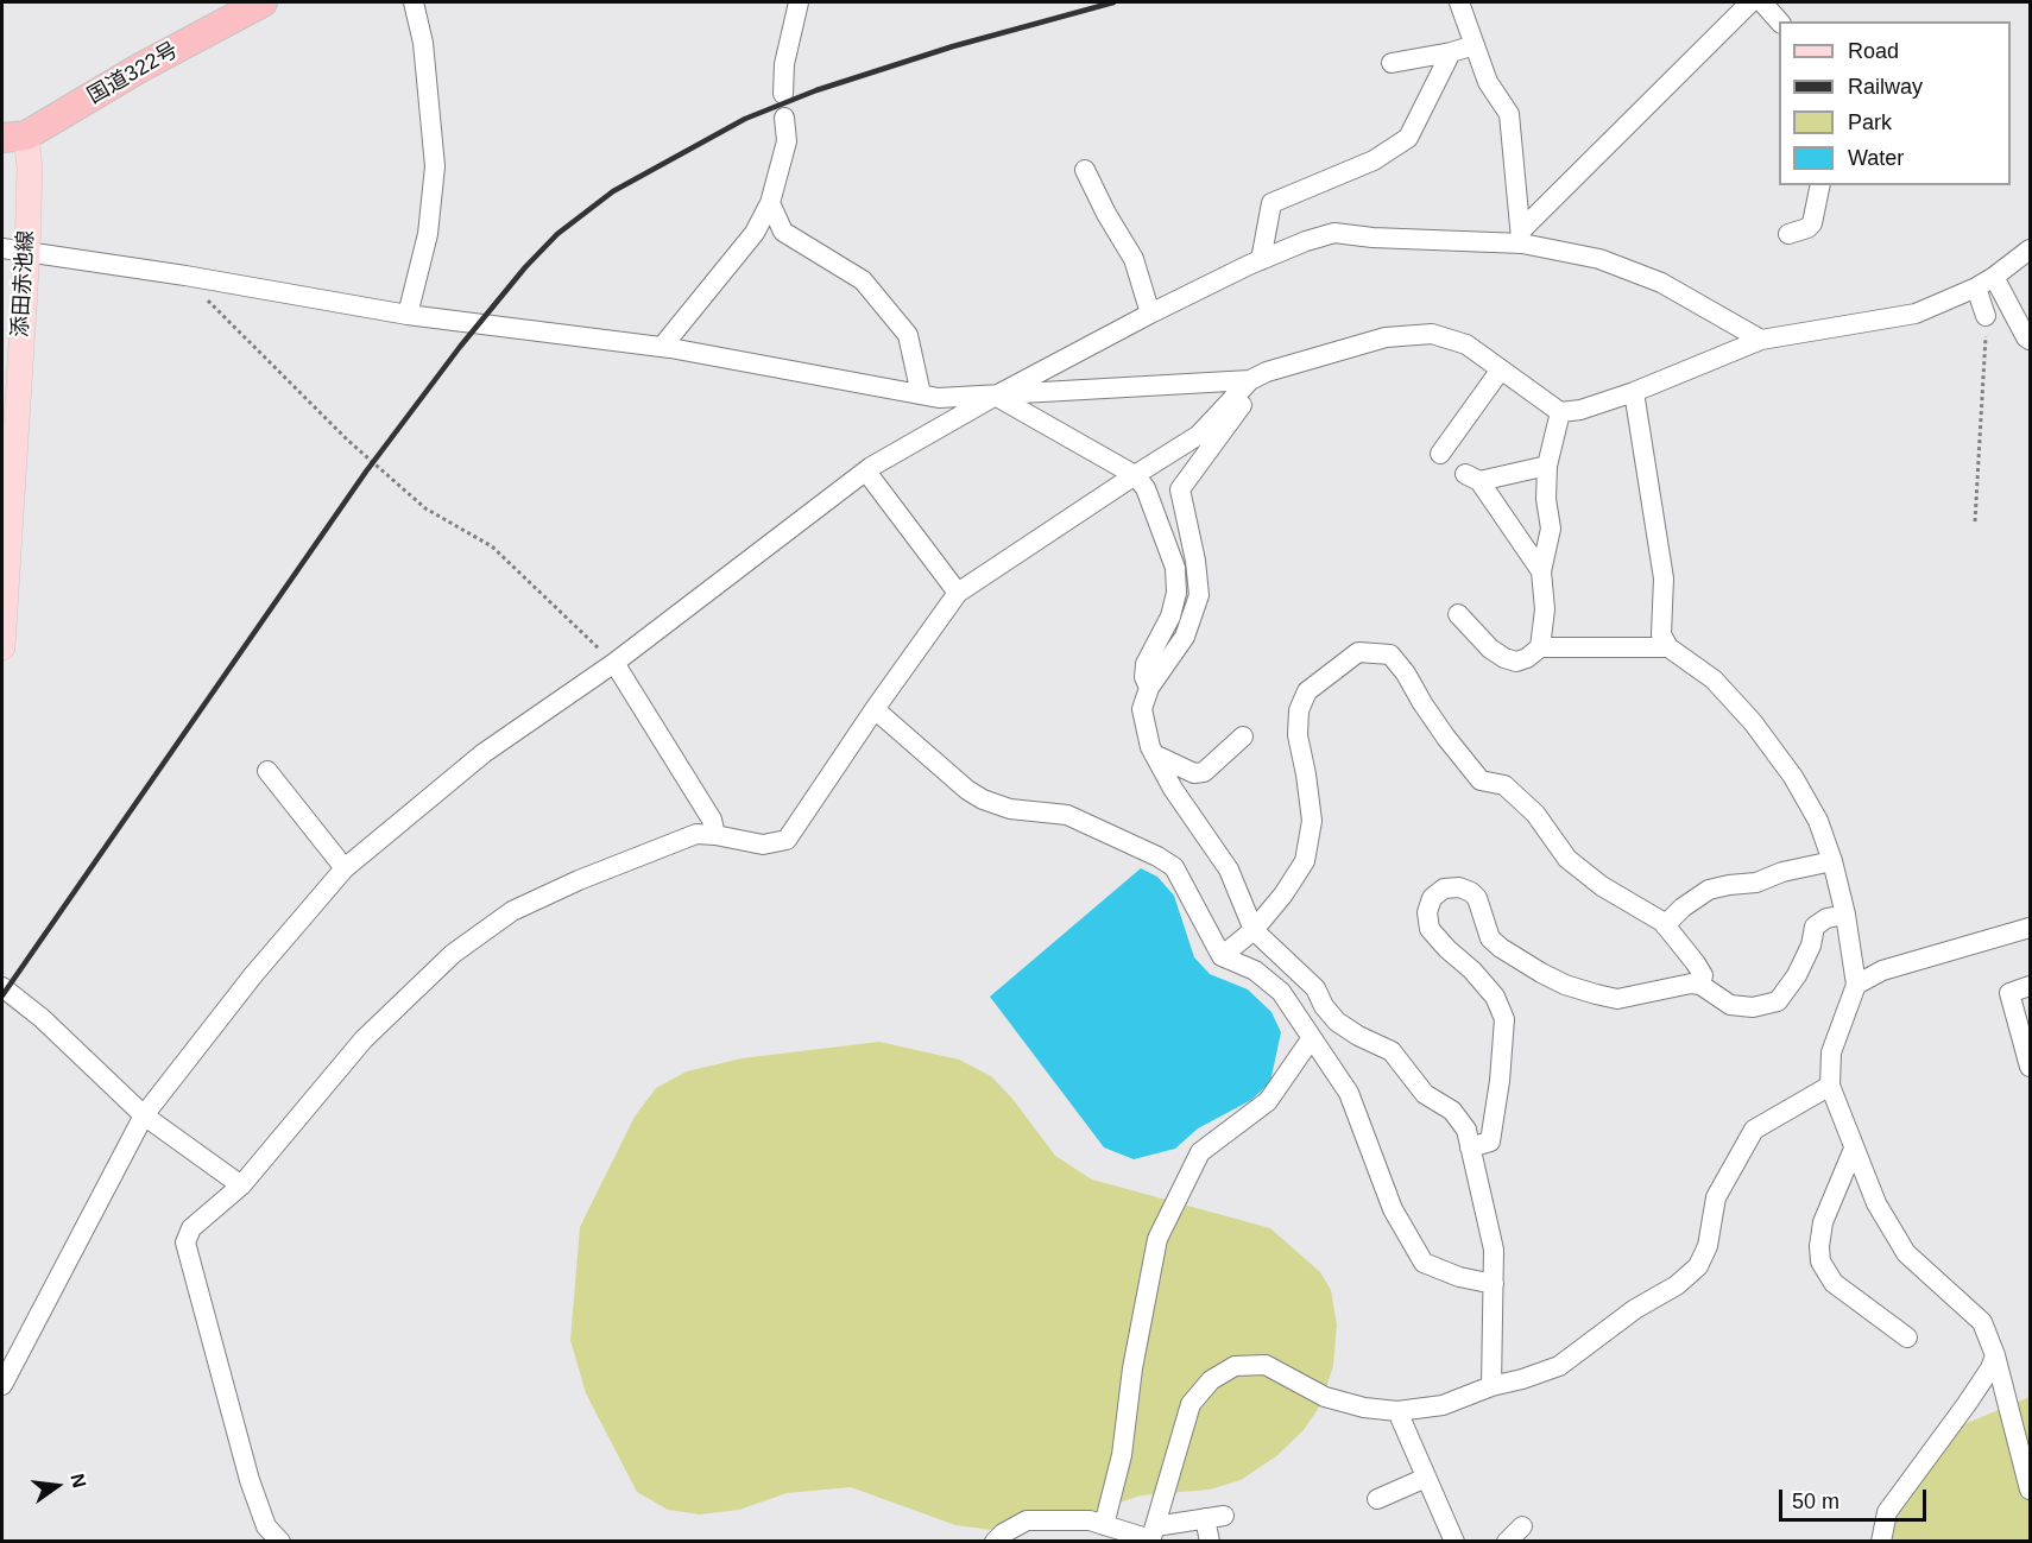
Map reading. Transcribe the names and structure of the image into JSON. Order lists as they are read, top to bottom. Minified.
{"streets":{"highway":["国道322号"],"main road":["添田赤池線"]},"crossings":[["国道322号","添田赤池線"]],"legend":["Road","Railway","Park","Water"],"scale_bar":"50 m","north":"right"}
